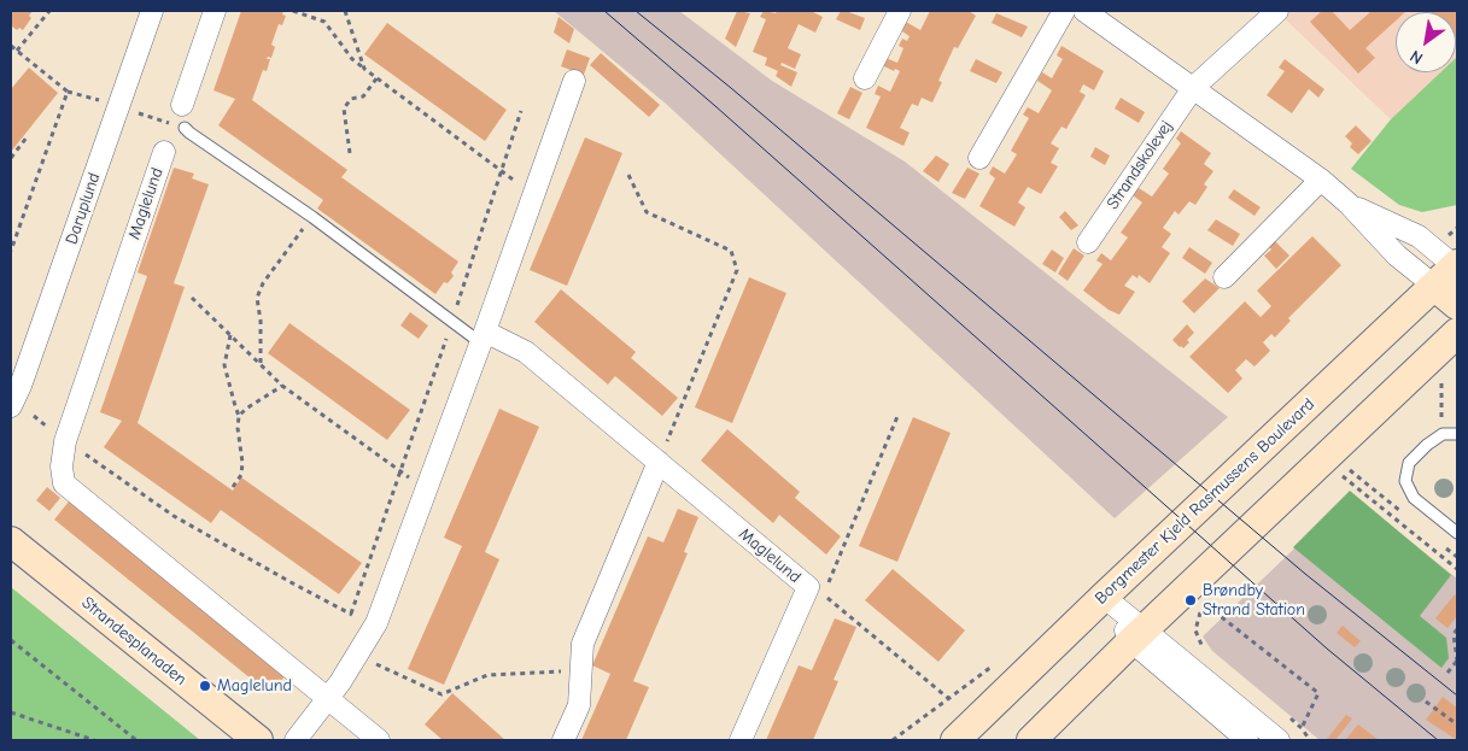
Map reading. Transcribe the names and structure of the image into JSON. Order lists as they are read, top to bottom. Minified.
{"streets":{"street":["Strandskolevej","Maglelund","Daruplund","Borgmester Kjeld Rasmussens Boulevard","Strandesplanaden"]},"places":["Brøndby Strand Station","Maglelund"],"north":"bottom left"}
